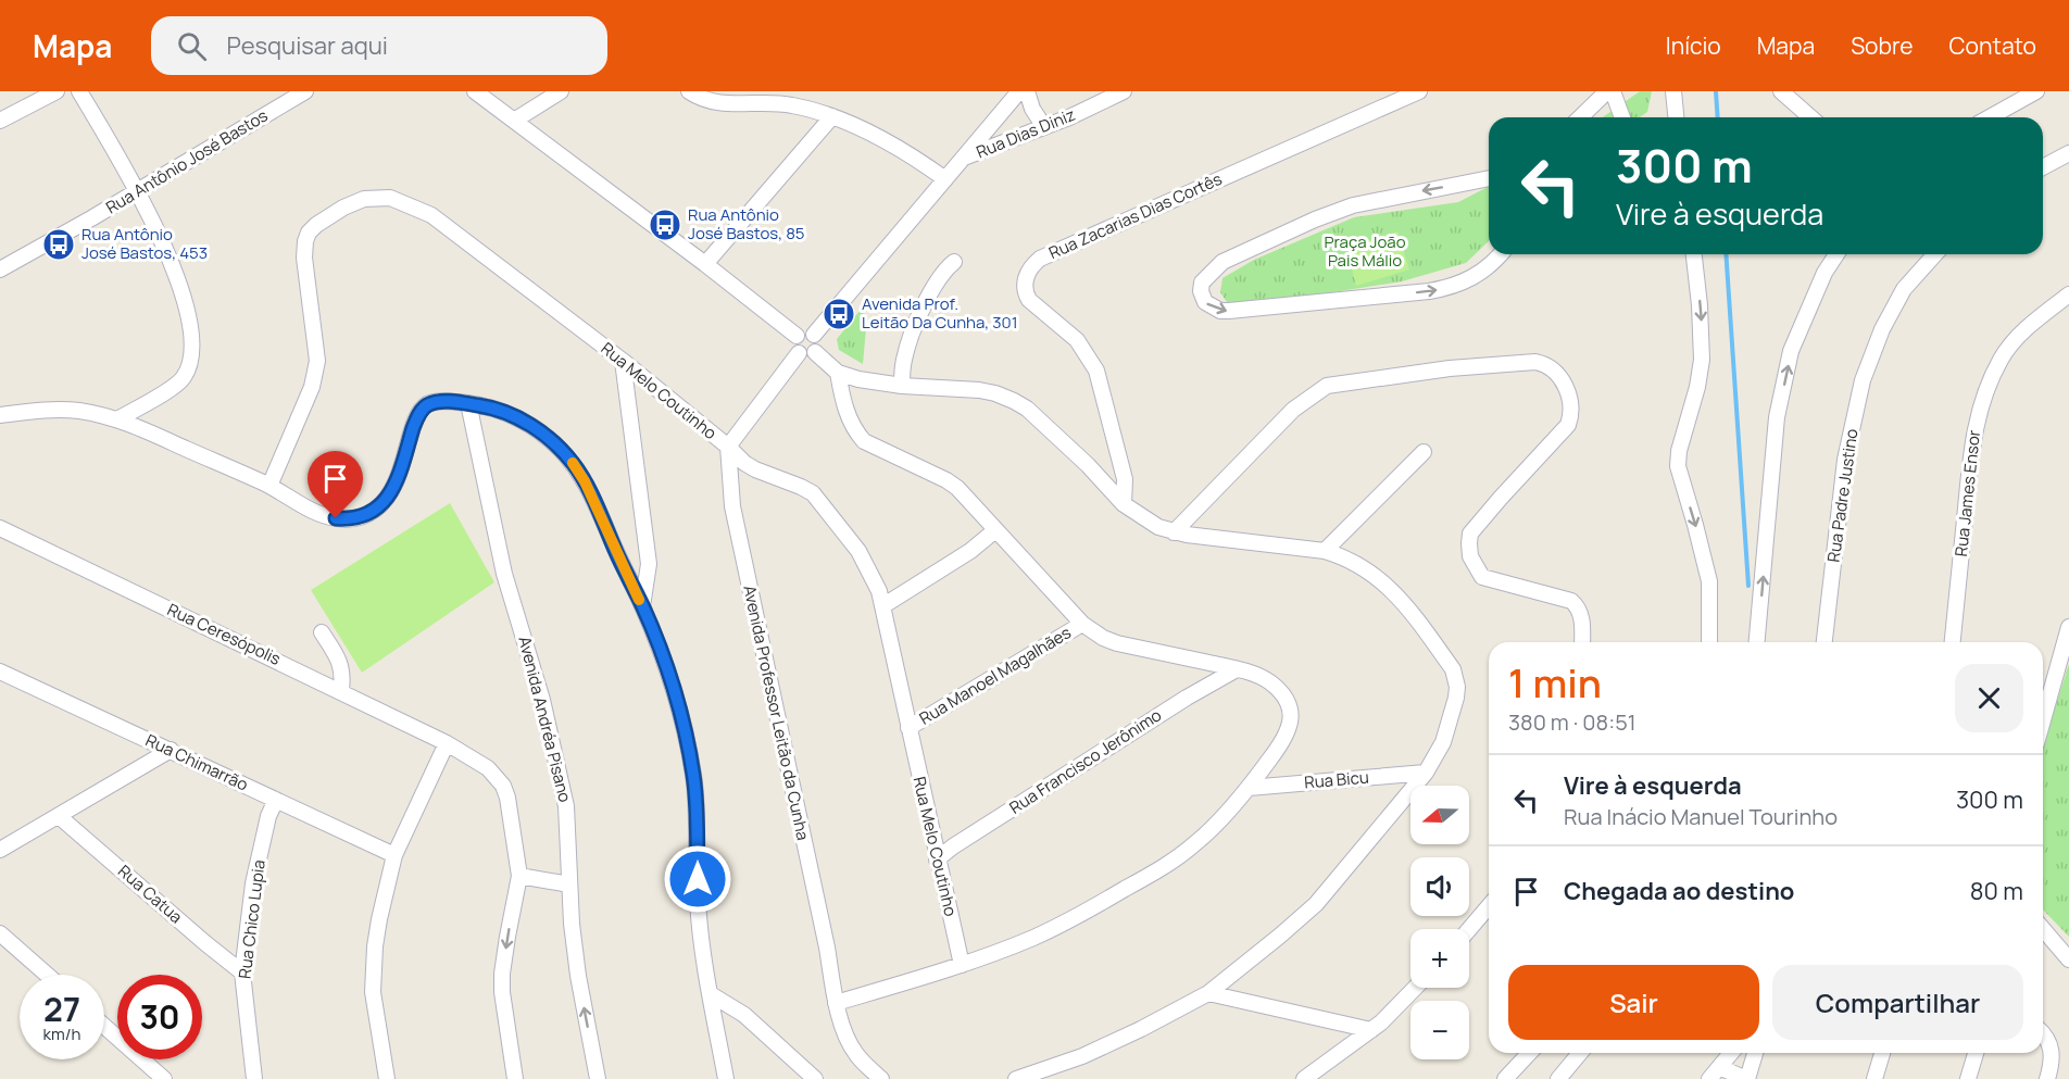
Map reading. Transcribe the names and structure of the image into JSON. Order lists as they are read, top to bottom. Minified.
{"streets":{"street":["Rua Dias Diniz","Rua Antônio José Bastos","Rua Zacarias Dias Cortês","Rua Melo Coutinho","Rua James Ensor","Rua Padre Justino","Rua Ceresópolis","Rua Manoel Magalhães","Avenida Professor Leitão da Cunha","Avenida Andréa Pisano","Rua Francisco Jerônimo","Rua Chimarrão","Rua Bicu","Rua Catua","Rua Chico Lupia"]},"crossings":[["Rua Melo Coutinho","Rua Manoel Magalhães"],["Rua Melo Coutinho","Avenida Professor Leitão da Cunha"],["Rua Melo Coutinho","Rua Francisco Jerônimo"],["Rua Chimarrão","Rua Chico Lupia"],["Rua Catua","Rua Chico Lupia"]],"parks":["Praça João Pais Málio"],"places":{"bus stop":["Rua Antônio José Bastos, 85","Rua Antônio José Bastos, 453","Avenida Prof. Leitão Da Cunha, 301"]},"north":"left","page":{"header":"Mapa","search":"Pesquisar aqui","nav":["Início","Mapa","Sobre","Contato"],"turn":["300 m","Vire à esquerda"],"heading":["1 min","380 m · 08:51"],"list":[{"name":"Vire à esquerda","note":"Rua Inácio Manuel Tourinho","value":"300 m"},{"name":"Chegada ao destino","value":"80 m"}],"map_buttons":["+","−"],"buttons":["Sair","Compartilhar"],"speed":"27 km/h","limit":"30"}}
